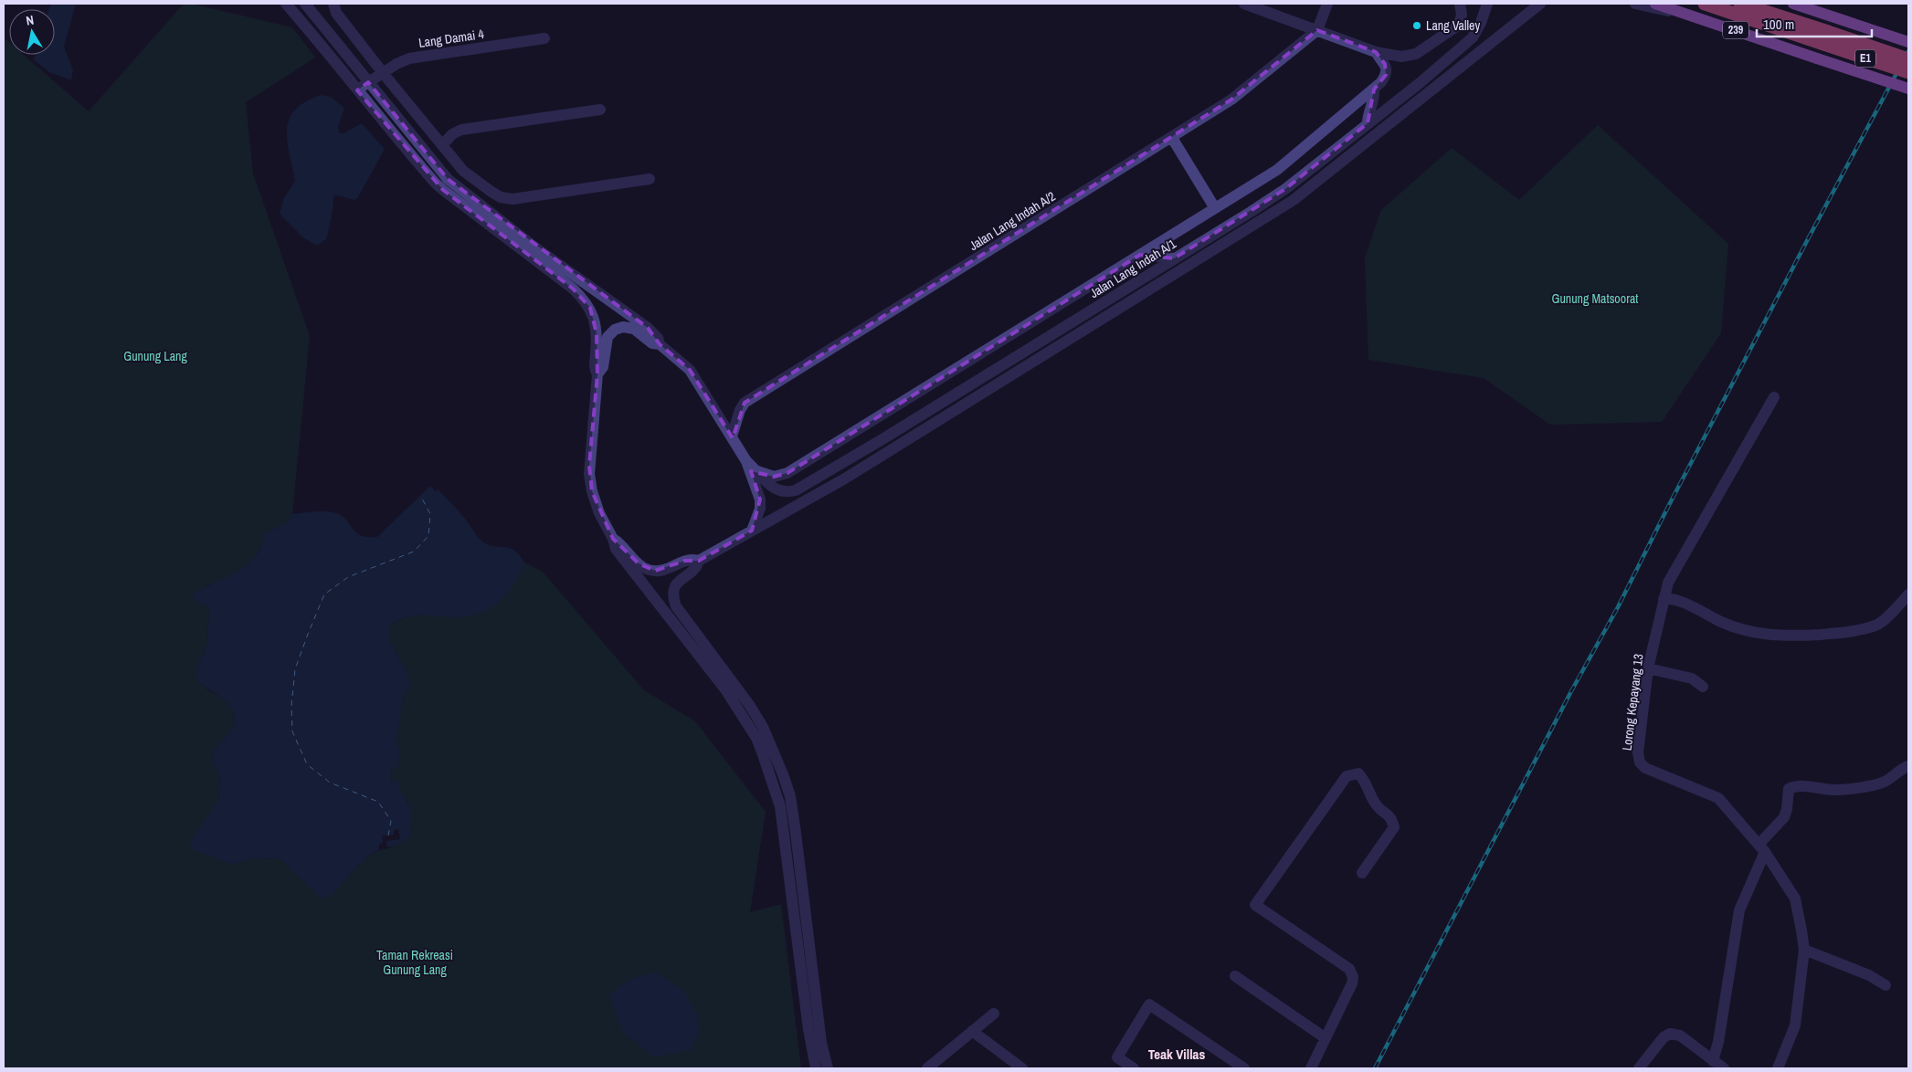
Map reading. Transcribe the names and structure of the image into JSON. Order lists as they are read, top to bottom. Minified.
{"streets":{"highway":["E1"],"main road":["239"],"street":["Lang Damai 4","Jalan Lang Indah A/2","Jalan Lang Indah A/1","Lorong Kepayang 13"]},"districts":["Teak Villas"],"parks":["Gunung Matsoorat","Gunung Lang","Taman Rekreasi Gunung Lang"],"places":["Lang Valley"],"scale_bar":"100 m","north":"top"}
